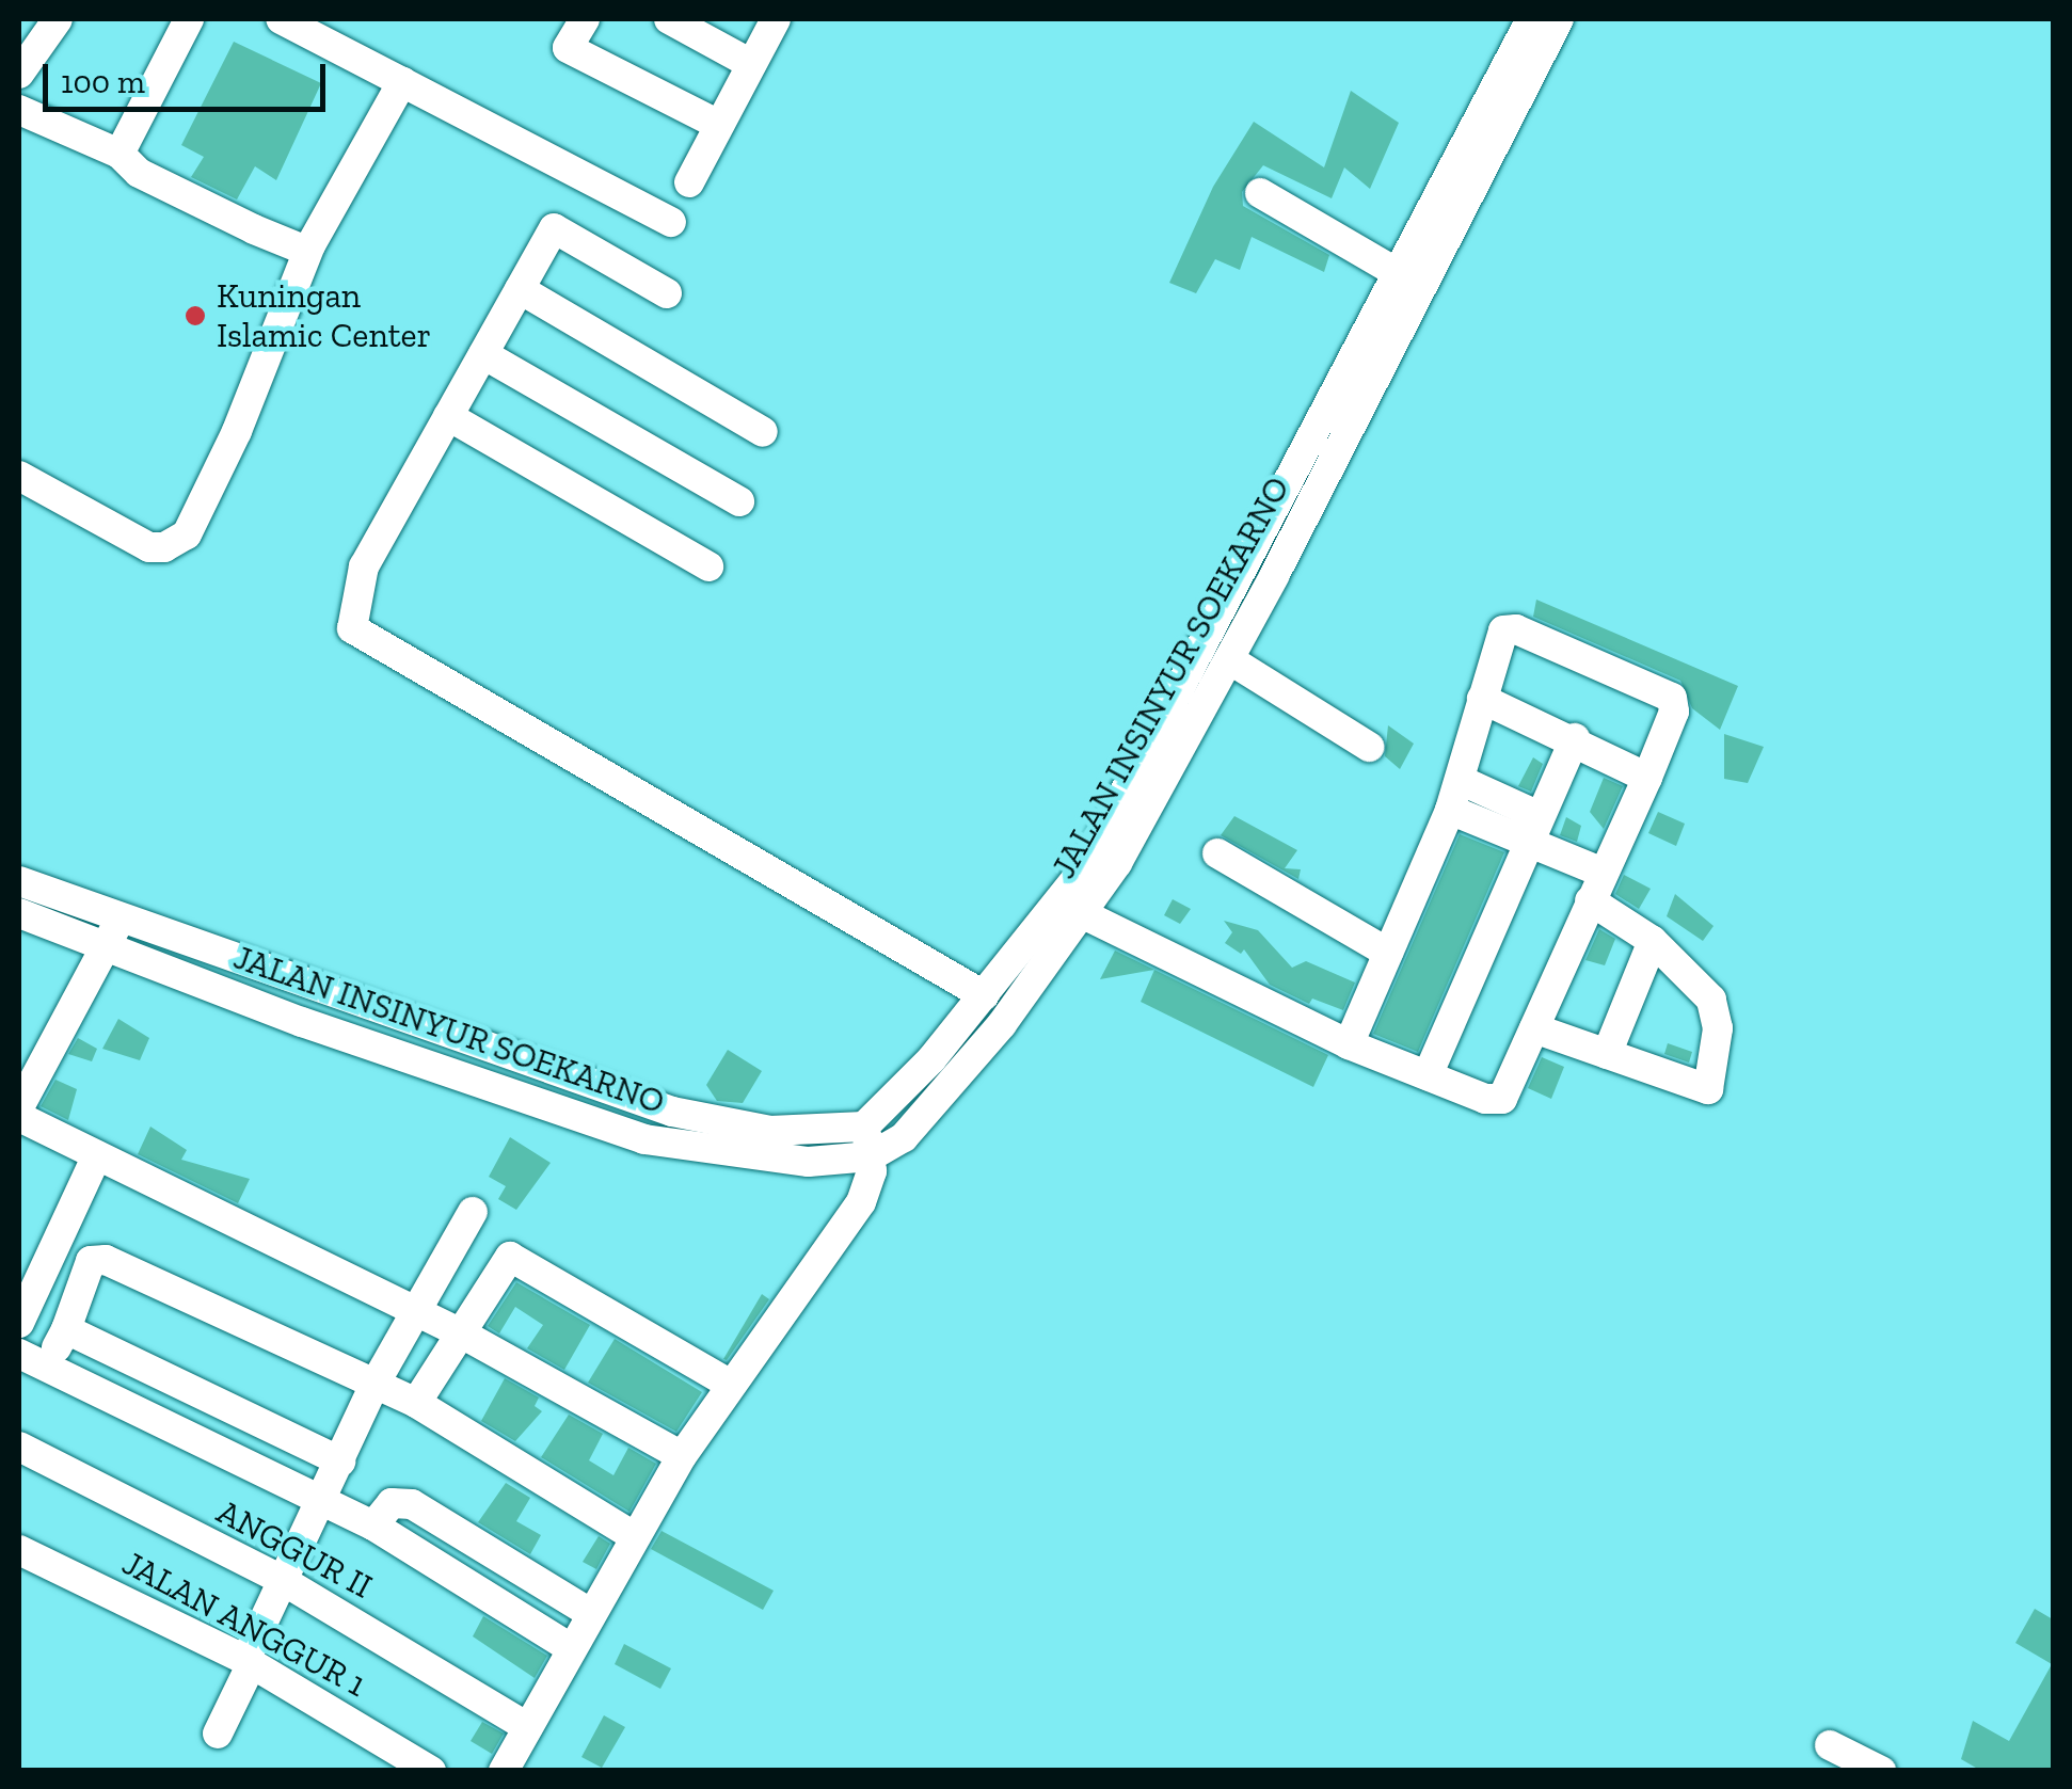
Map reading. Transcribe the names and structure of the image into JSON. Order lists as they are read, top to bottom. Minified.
{"streets":{"street":["JALAN INSINYUR SOEKARNO","ANGGUR II","JALAN ANGGUR 1"]},"places":["Kuningan Islamic Center"],"scale_bar":"100 m"}
